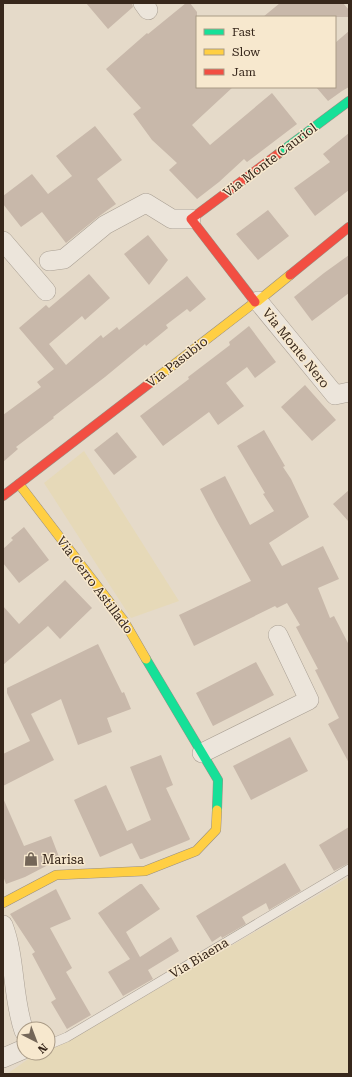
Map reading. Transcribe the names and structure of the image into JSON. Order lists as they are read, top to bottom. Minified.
{"streets":{"street":["Via Monte Cauriol","Via Monte Nero","Via Pasubio","Via Cerro Astillado"],"lane":["Via Biaena"]},"crossings":[["Via Monte Nero","Via Pasubio"],["Via Pasubio","Via Cerro Astillado"]],"places":{"shop":["Marisa"]},"legend":["Fast","Slow","Jam"],"north":"bottom right"}
